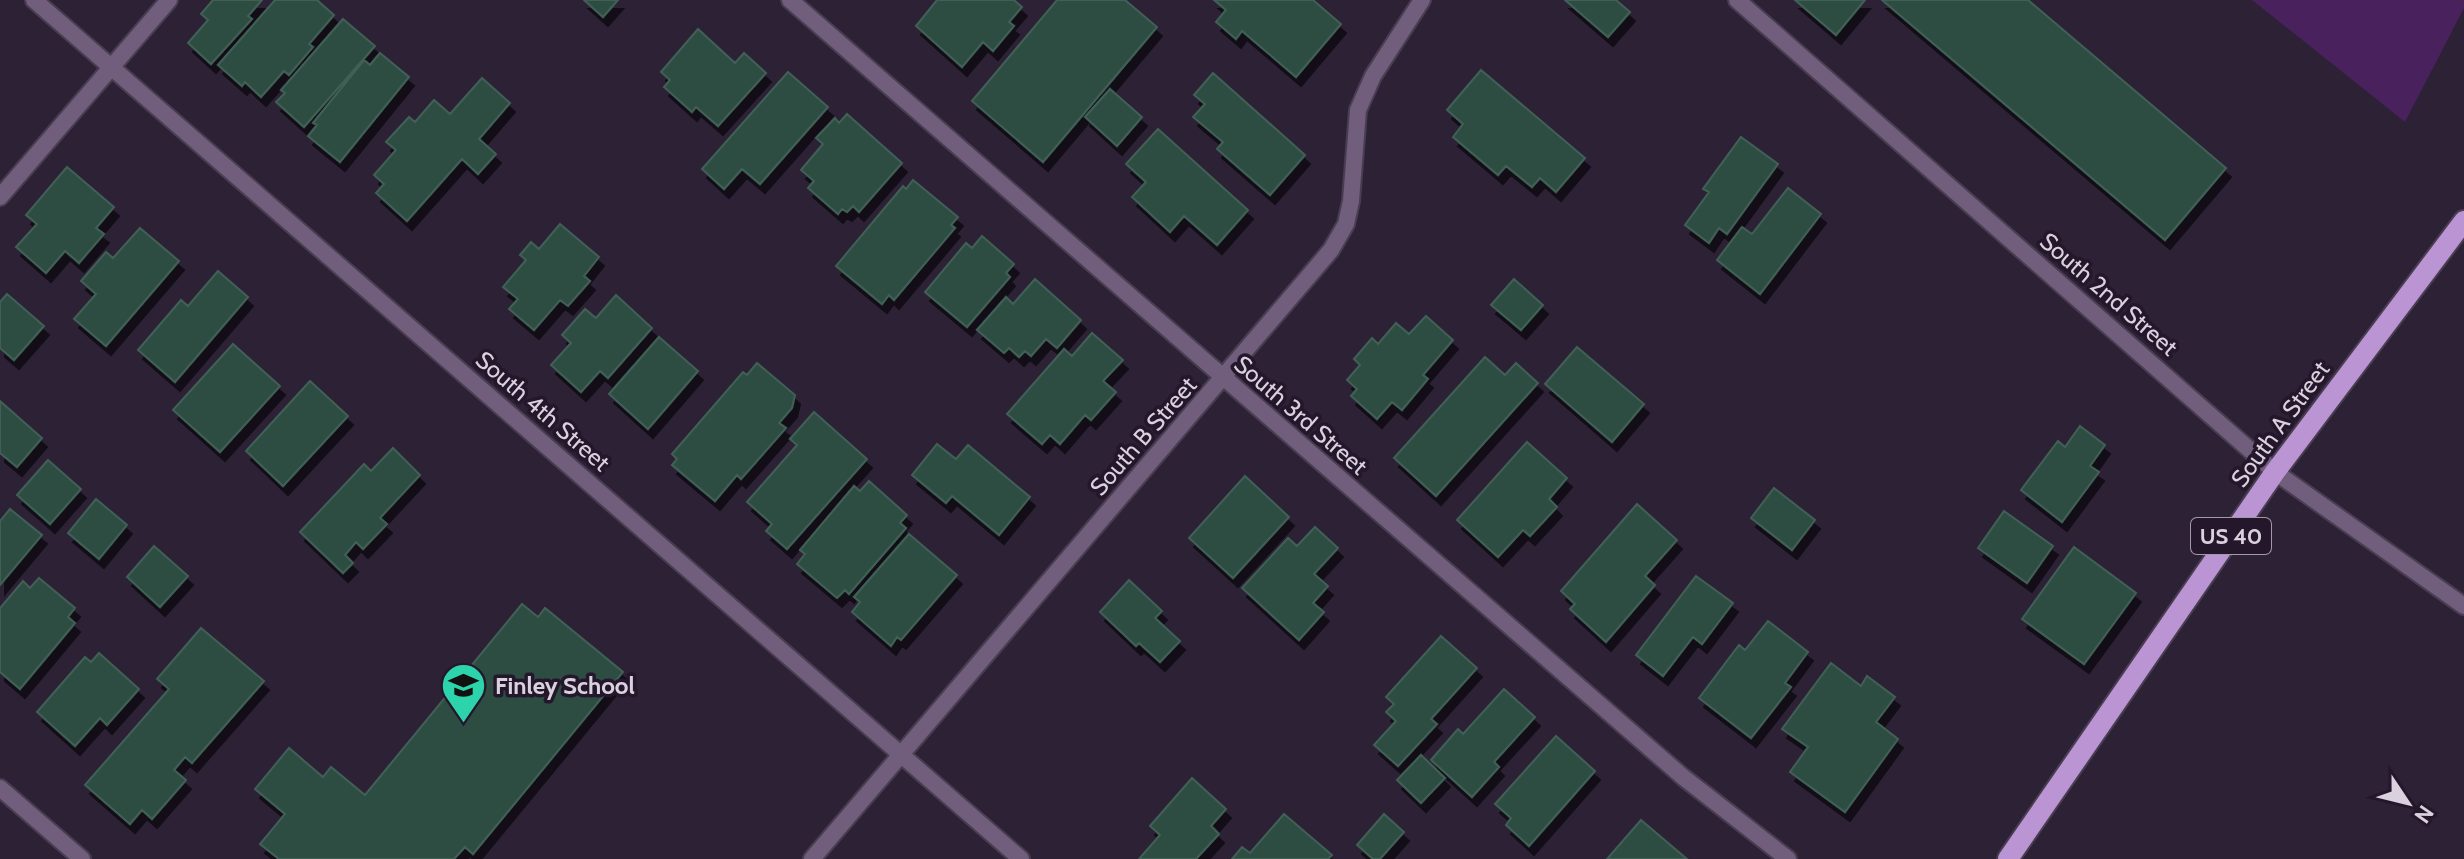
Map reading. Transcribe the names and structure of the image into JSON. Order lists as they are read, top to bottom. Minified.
{"streets":{"main road":["South A Street","US 40"],"street":["South 2nd Street","South 4th Street","South 3rd Street","South B Street"]},"crossings":[["South 2nd Street","South A Street"],["South 4th Street","South B Street"],["South 3rd Street","South B Street"]],"places":{"school or university":["Finley School"]},"north":"bottom right"}
